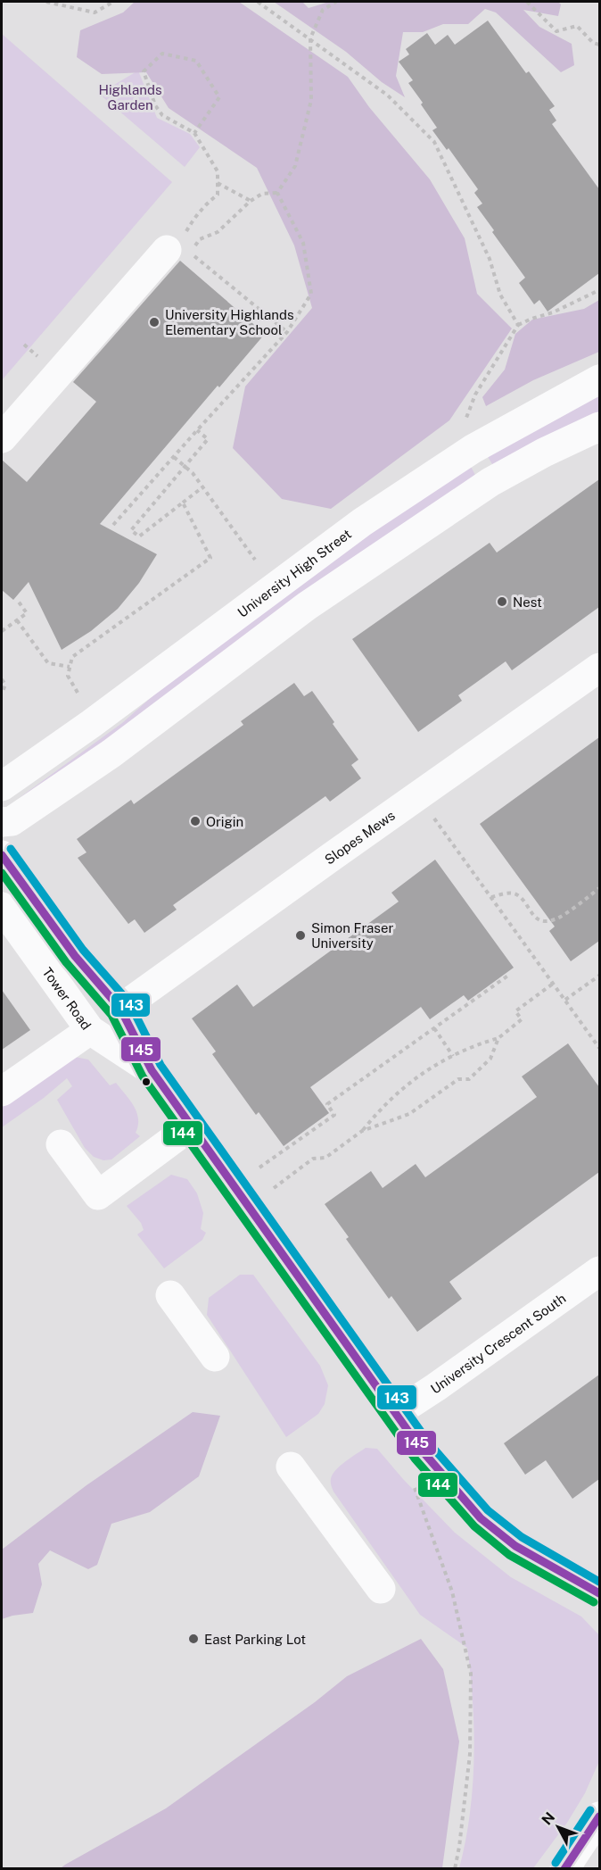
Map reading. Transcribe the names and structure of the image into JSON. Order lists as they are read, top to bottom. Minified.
{"streets":{"street":["University High Street","Slopes Mews","Tower Road","University Crescent South"]},"crossings":[["Slopes Mews","Tower Road"],["Tower Road","University Crescent South"]],"parks":["Highlands Garden"],"places":["University Highlands Elementary School","Nest","Origin","Simon Fraser University","East Parking Lot"],"lines":["transit line 143","transit line 145","transit line 144"],"north":"top left"}
